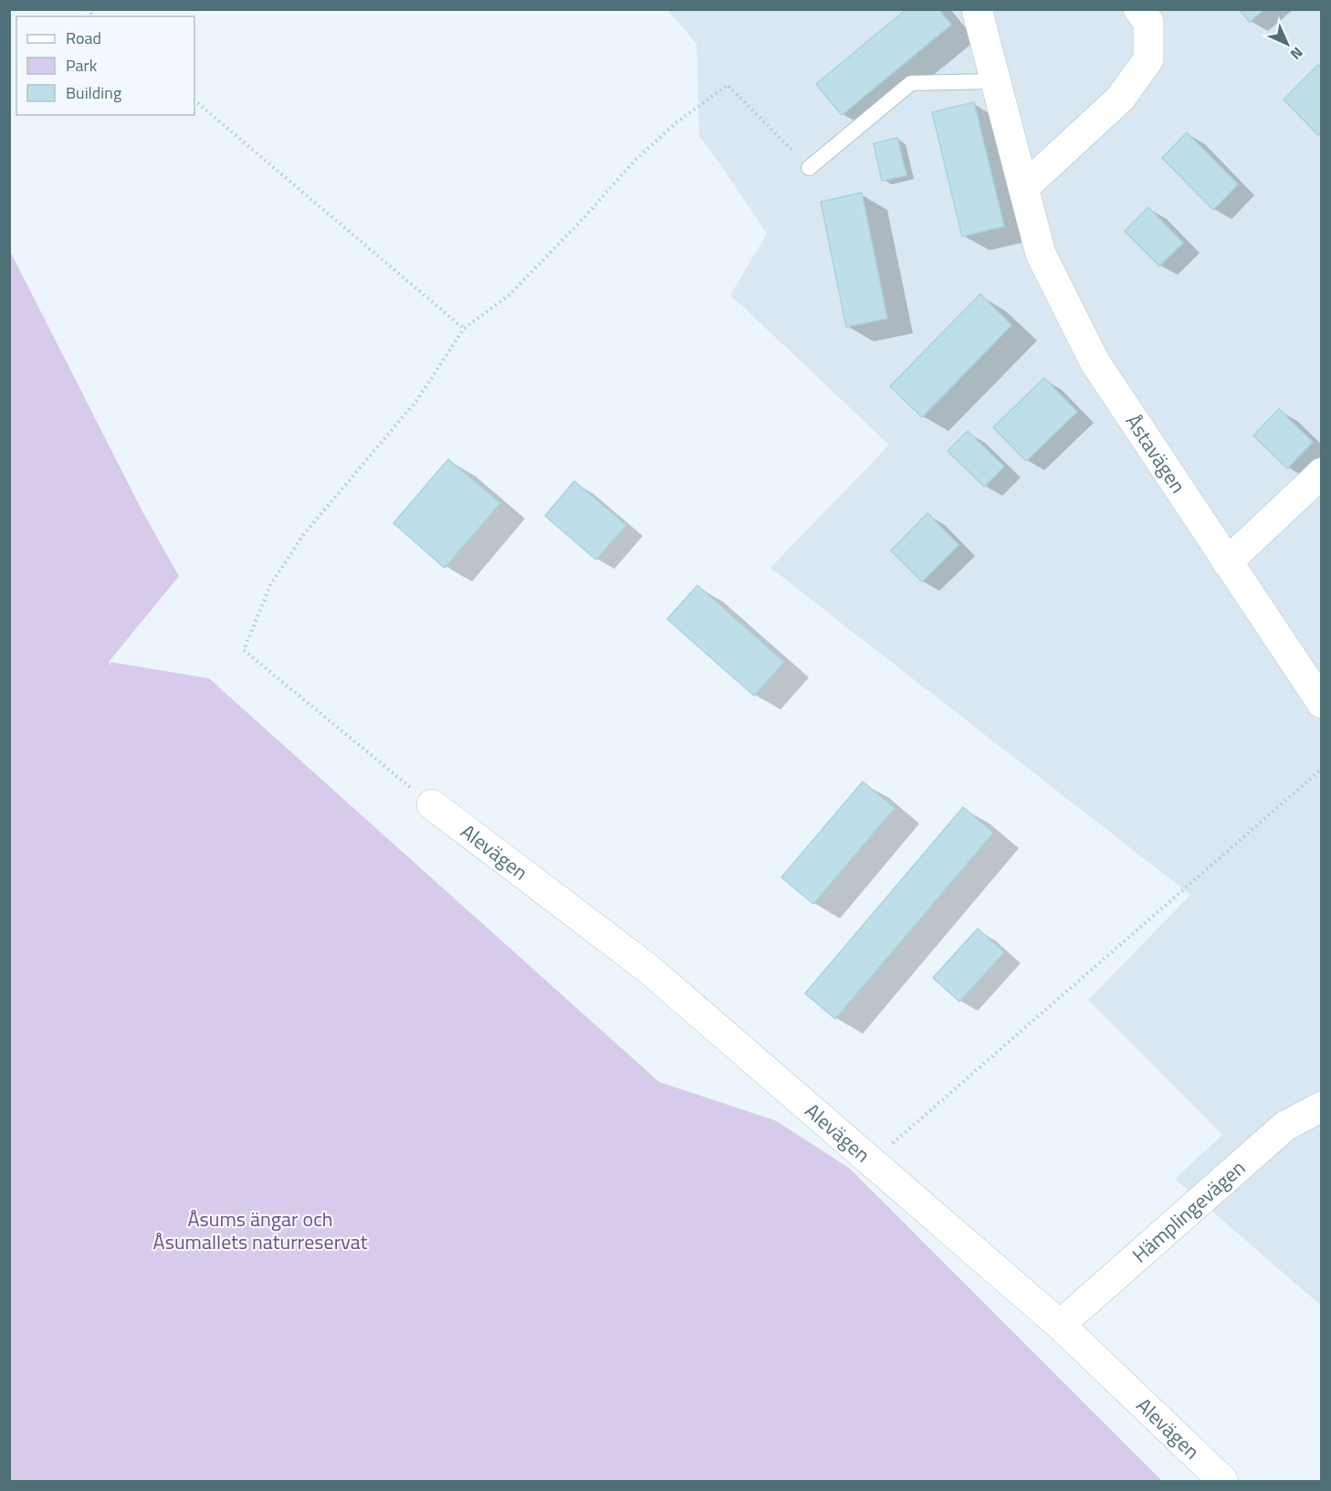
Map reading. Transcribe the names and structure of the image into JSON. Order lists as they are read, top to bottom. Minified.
{"streets":{"street":["Åstavägen","Alevägen","Hämplingevägen"]},"crossings":[["Alevägen","Hämplingevägen"]],"parks":["Åsums ängar och Åsumallets naturreservat"],"legend":["Road","Park","Building"],"north":"bottom right"}
